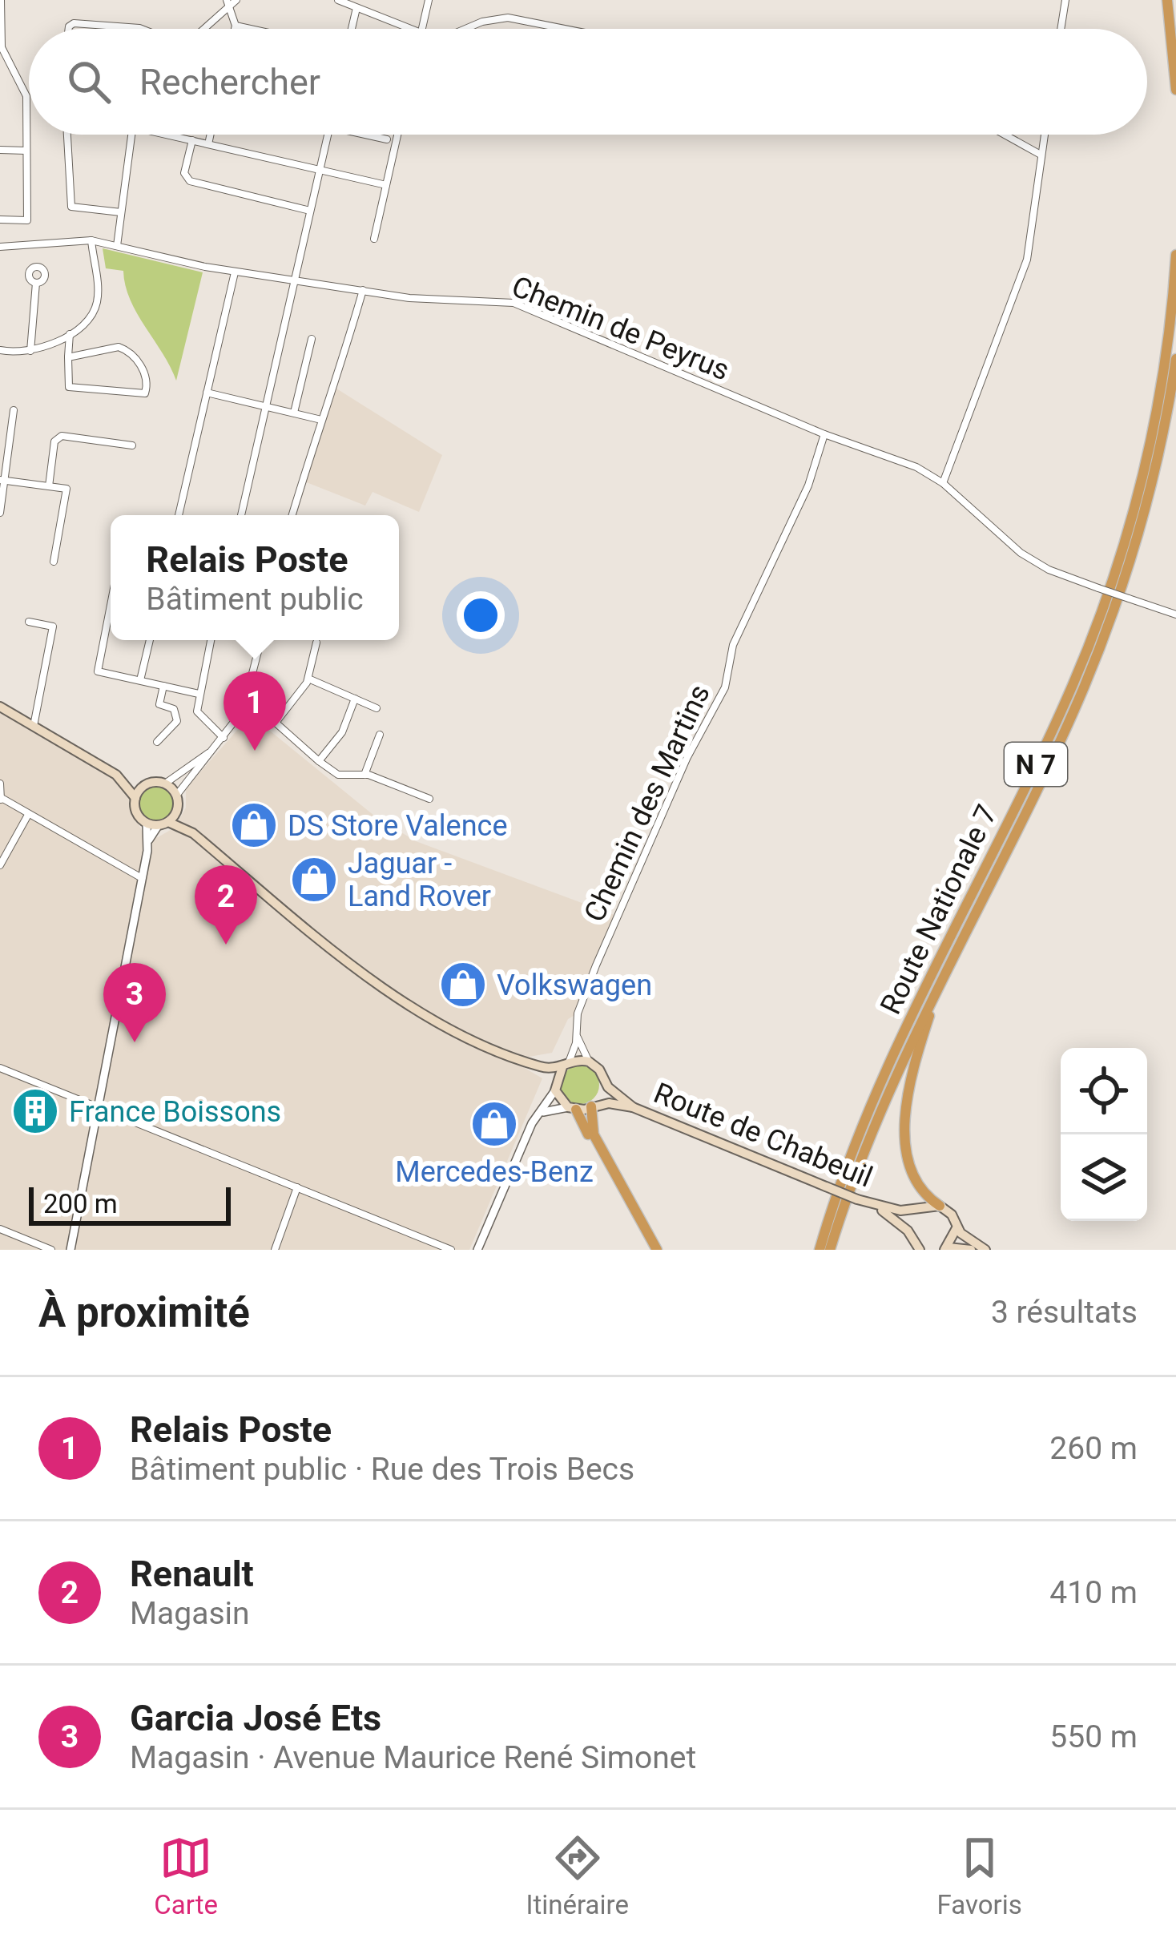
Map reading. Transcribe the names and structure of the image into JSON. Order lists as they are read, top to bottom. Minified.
{"streets":{"highway":["N 7","Route Nationale 7"],"main road":["Route de Chabeuil"],"street":["Chemin de Peyrus","Chemin des Martins"]},"crossings":[["Chemin de Peyrus","Chemin des Martins"]],"places":{"shop":["DS Store Valence","Jaguar - Land Rover","Volkswagen","Mercedes-Benz"],"building":["France Boissons"]},"scale_bar":"200 m","page":{"search":"Rechercher","popup":["Relais Poste","Bâtiment public"],"pins":["1","2","3"],"scale":"200 m","heading":["À proximité","3 résultats"],"list":[{"mark":"1","name":"Relais Poste","note":"Bâtiment public · Rue des Trois Becs","value":"260 m"},{"mark":"2","name":"Renault","note":"Magasin","value":"410 m"},{"mark":"3","name":"Garcia José Ets","note":"Magasin · Avenue Maurice René Simonet","value":"550 m"}],"nav":["Carte","Itinéraire","Favoris"]}}
